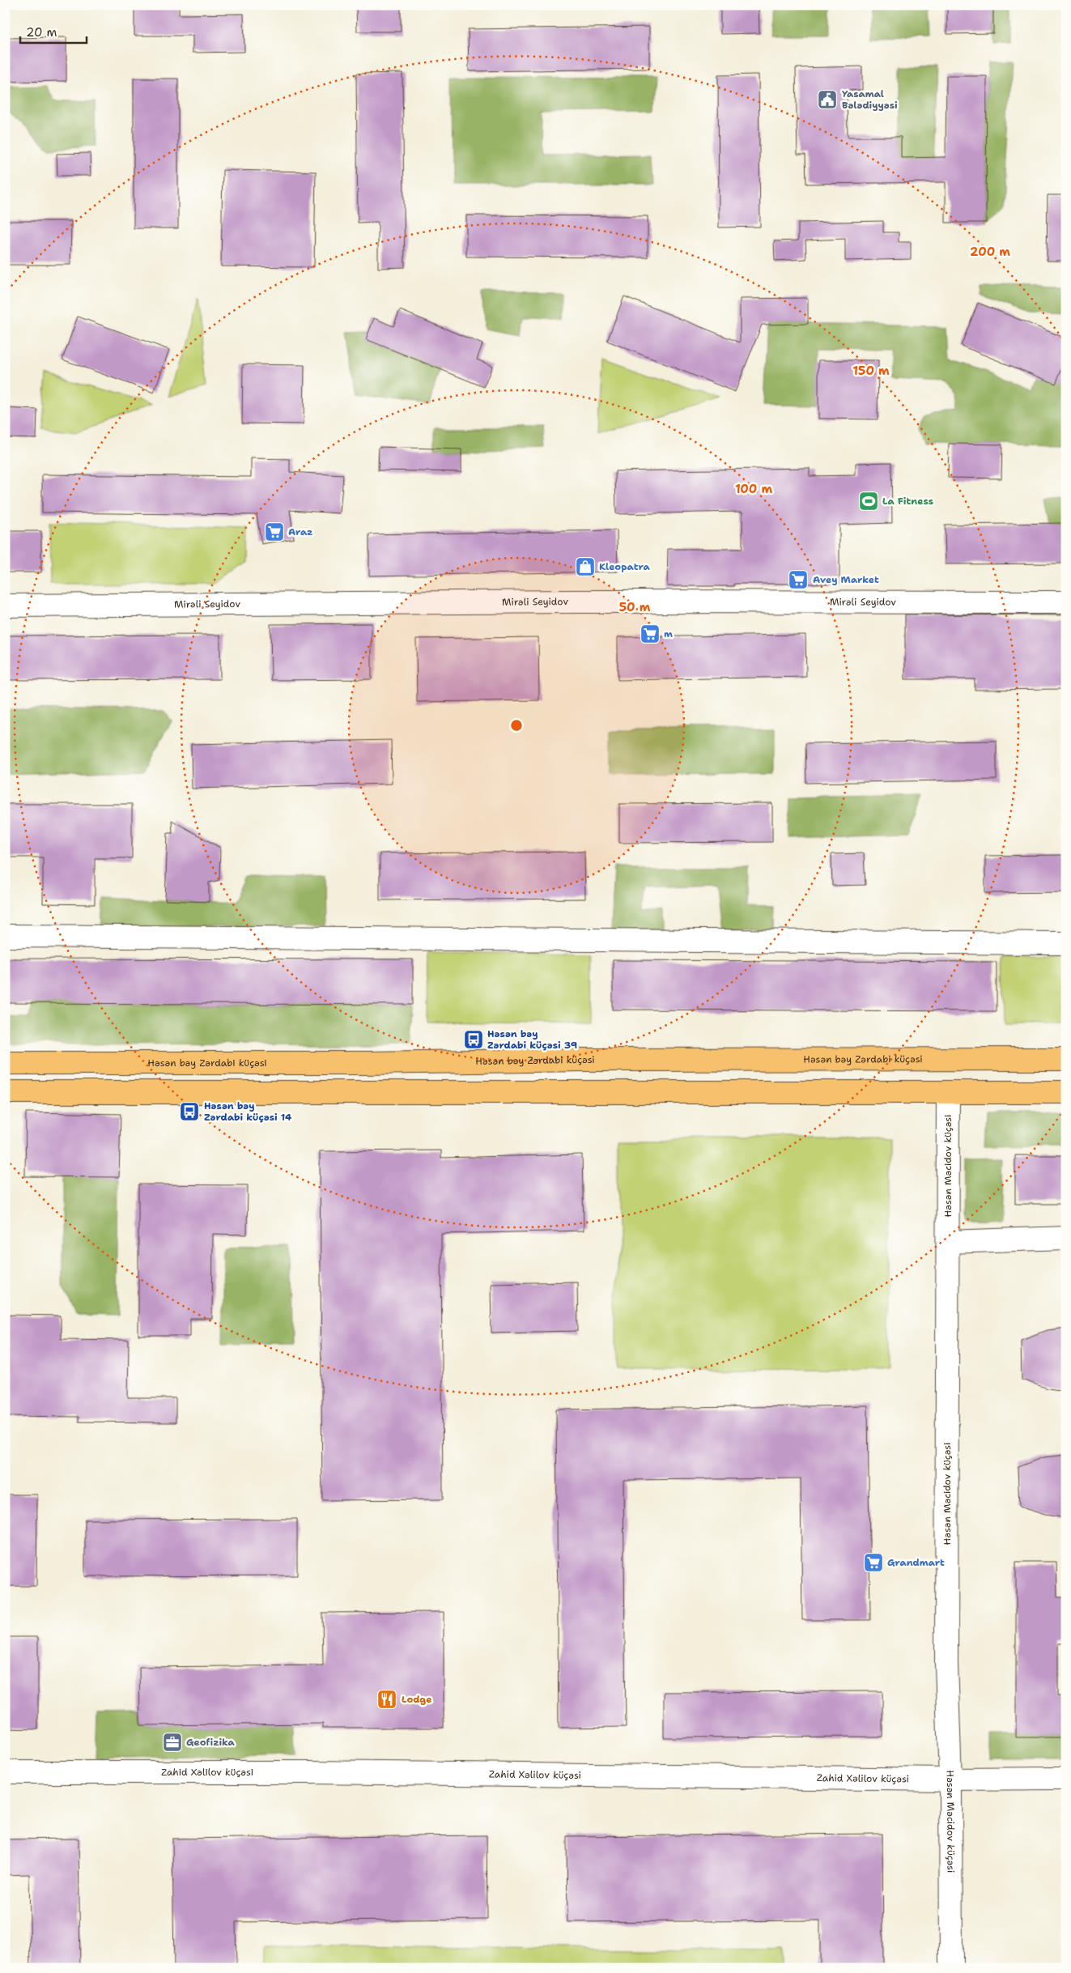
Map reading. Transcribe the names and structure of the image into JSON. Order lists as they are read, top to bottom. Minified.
{"streets":{"main road":["Həsən bəy Zərdabi küçəsi"],"street":["Mirəli Seyidov","Həsən Məcidov küçəsi","Zahid Xəlilov küçəsi"]},"crossings":[["Həsən Məcidov küçəsi","Zahid Xəlilov küçəsi"]],"places":{"public building":["Yasamal Bələdiyyəsi"],"sports":["La Fitness"],"supermarket":["Araz","Avey Market","m","Grandmart"],"shop":["Kleopatra"],"bus stop":["Həsən bəy Zərdabi küçəsi 39","Həsən bəy Zərdabi küçəsi 14"],"restaurant":["Lodge"],"office":["Geofizika"]},"scale_bar":"20 m","rings":["200 m","150 m","100 m","50 m"]}
